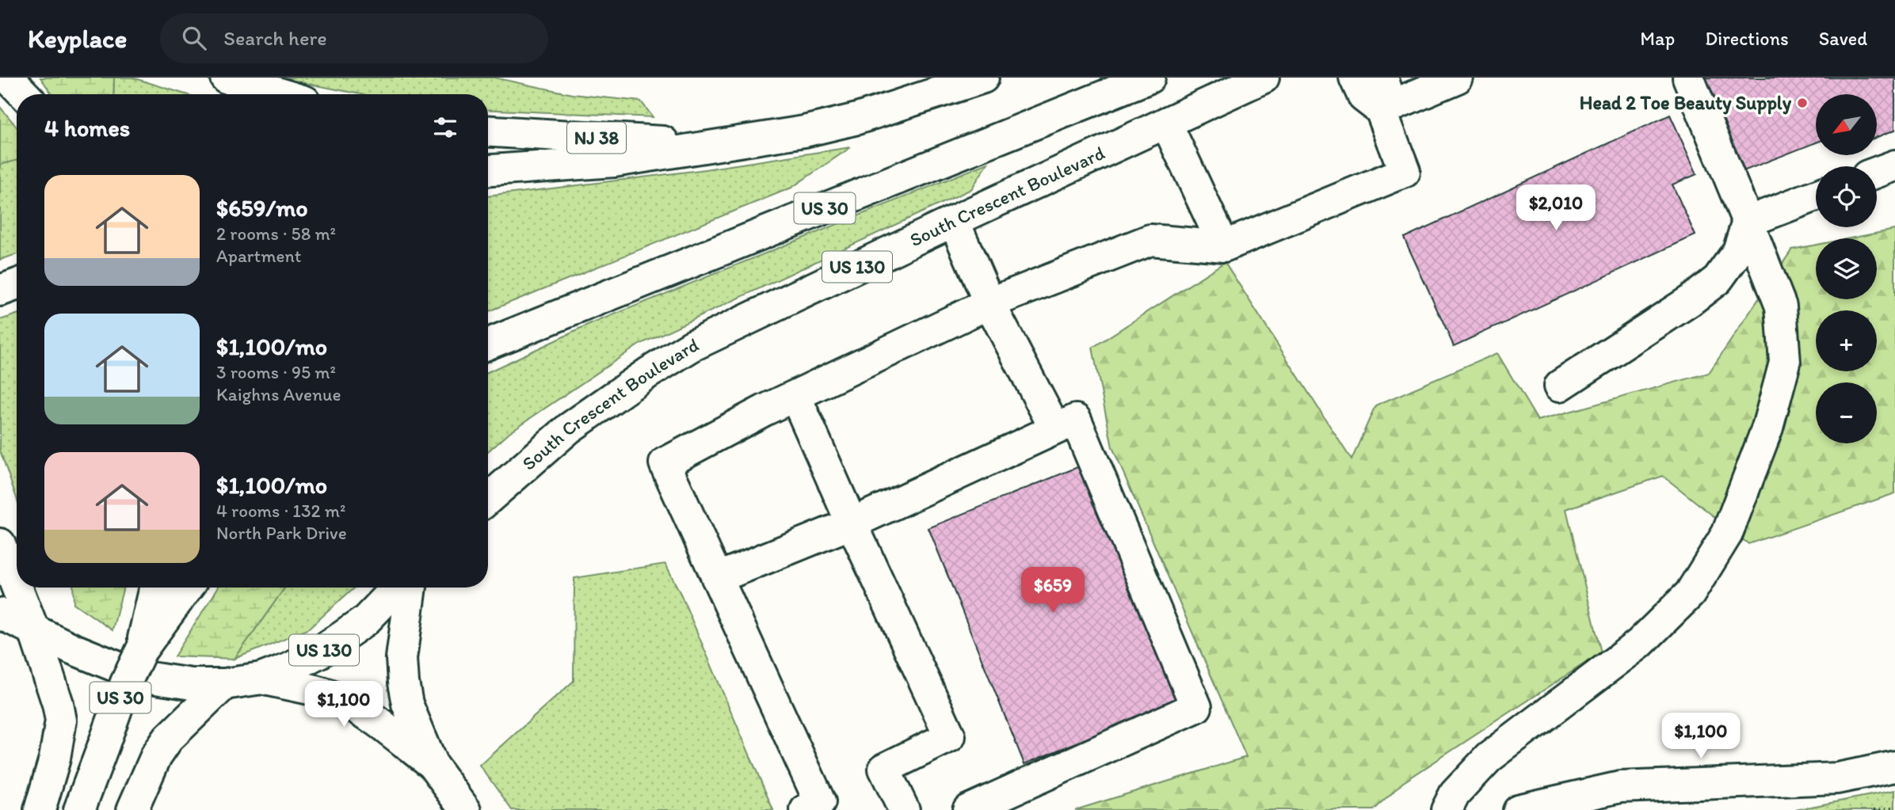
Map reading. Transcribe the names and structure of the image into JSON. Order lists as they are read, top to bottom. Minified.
{"streets":{"main road":["NJ 38","South Crescent Boulevard","US 30","US 130"]},"places":["Head 2 Toe Beauty Supply"],"north":"bottom left","page":{"header":"Keyplace","search":"Search here","nav":["Map","Directions","Saved"],"map_buttons":["+","−"],"heading":"4 homes","list":[{"name":"$659/mo","note":"2 rooms · 58 m² · Apartment"},{"name":"$1,100/mo","note":"3 rooms · 95 m² · Kaighns Avenue"},{"name":"$1,100/mo","note":"4 rooms · 132 m² · North Park Drive"}],"price":["$2,010","$659","$1,100","$1,100"]}}
